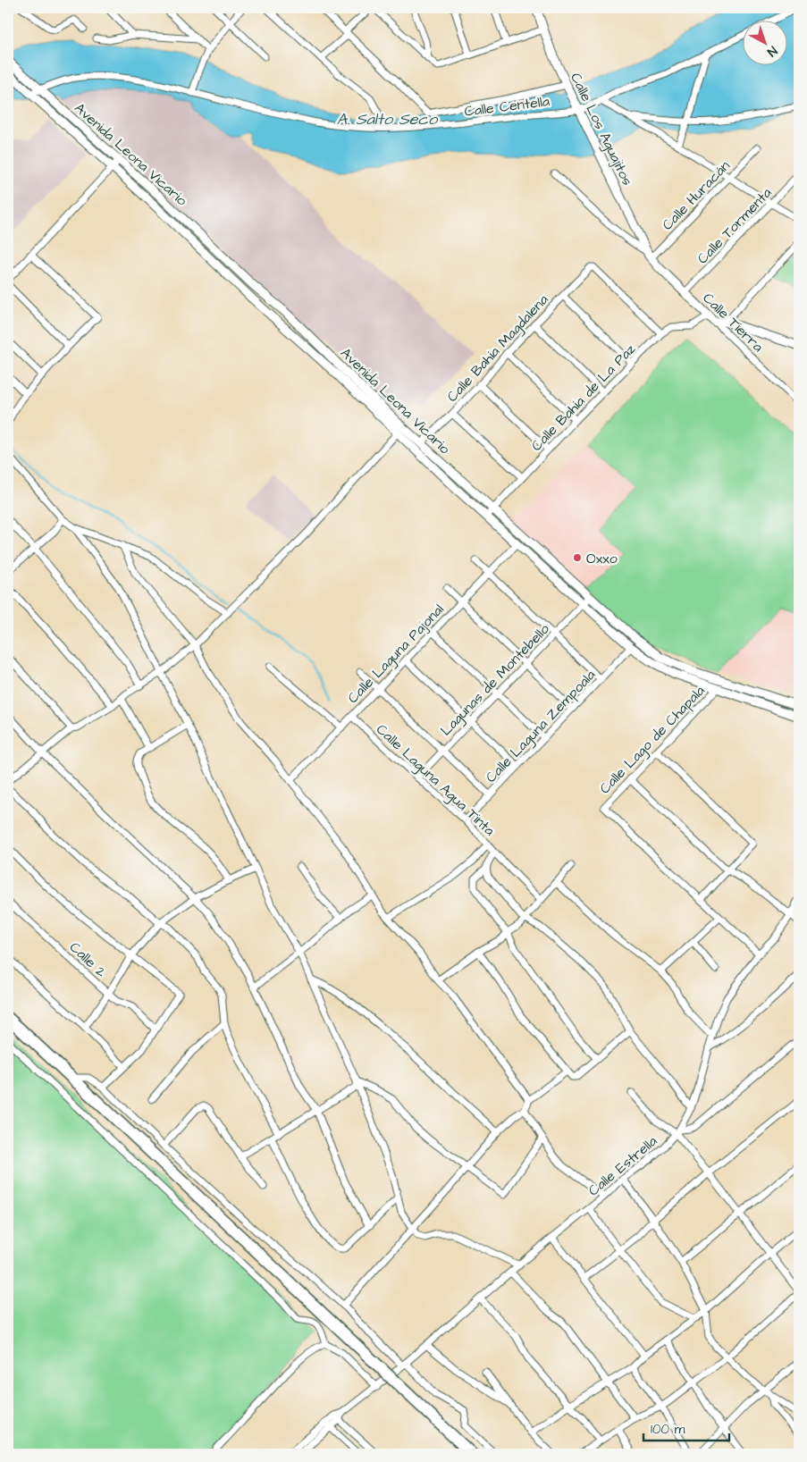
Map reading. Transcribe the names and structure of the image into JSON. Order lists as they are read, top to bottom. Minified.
{"streets":{"street":["Calle Centella","Calle Los Aguajitos","Avenida Leona Vicario","Calle Huracán","Calle Tormenta","Calle Tierra","Calle Bahía Magdalena","Calle Bahía de La Paz","Calle Laguna Pajonal","Lagunas de Montebello","Calle Laguna Zempoala","Calle Lago de Chapala","Calle Laguna Agua Tinta","Calle 2","Calle Estrella"]},"crossings":[["Calle Centella","Calle Los Aguajitos"],["Calle Centella","Avenida Leona Vicario"],["Calle Los Aguajitos","Calle Huracán"],["Calle Los Aguajitos","Calle Tierra"],["Avenida Leona Vicario","Calle Bahía Magdalena"],["Avenida Leona Vicario","Calle Bahía de La Paz"],["Avenida Leona Vicario","Calle Laguna Pajonal"],["Avenida Leona Vicario","Lagunas de Montebello"],["Avenida Leona Vicario","Calle Laguna Zempoala"],["Avenida Leona Vicario","Calle Lago de Chapala"],["Calle Huracán","Calle Tierra"],["Calle Tormenta","Calle Tierra"],["Calle Tierra","Calle Bahía de La Paz"],["Calle Bahía Magdalena","Calle Bahía de La Paz"],["Calle Laguna Pajonal","Calle Laguna Agua Tinta"],["Lagunas de Montebello","Calle Laguna Agua Tinta"],["Calle Laguna Zempoala","Calle Laguna Agua Tinta"]],"water":["A. Salto Seco"],"places":["Oxxo"],"scale_bar":"100 m","north":"bottom right"}
